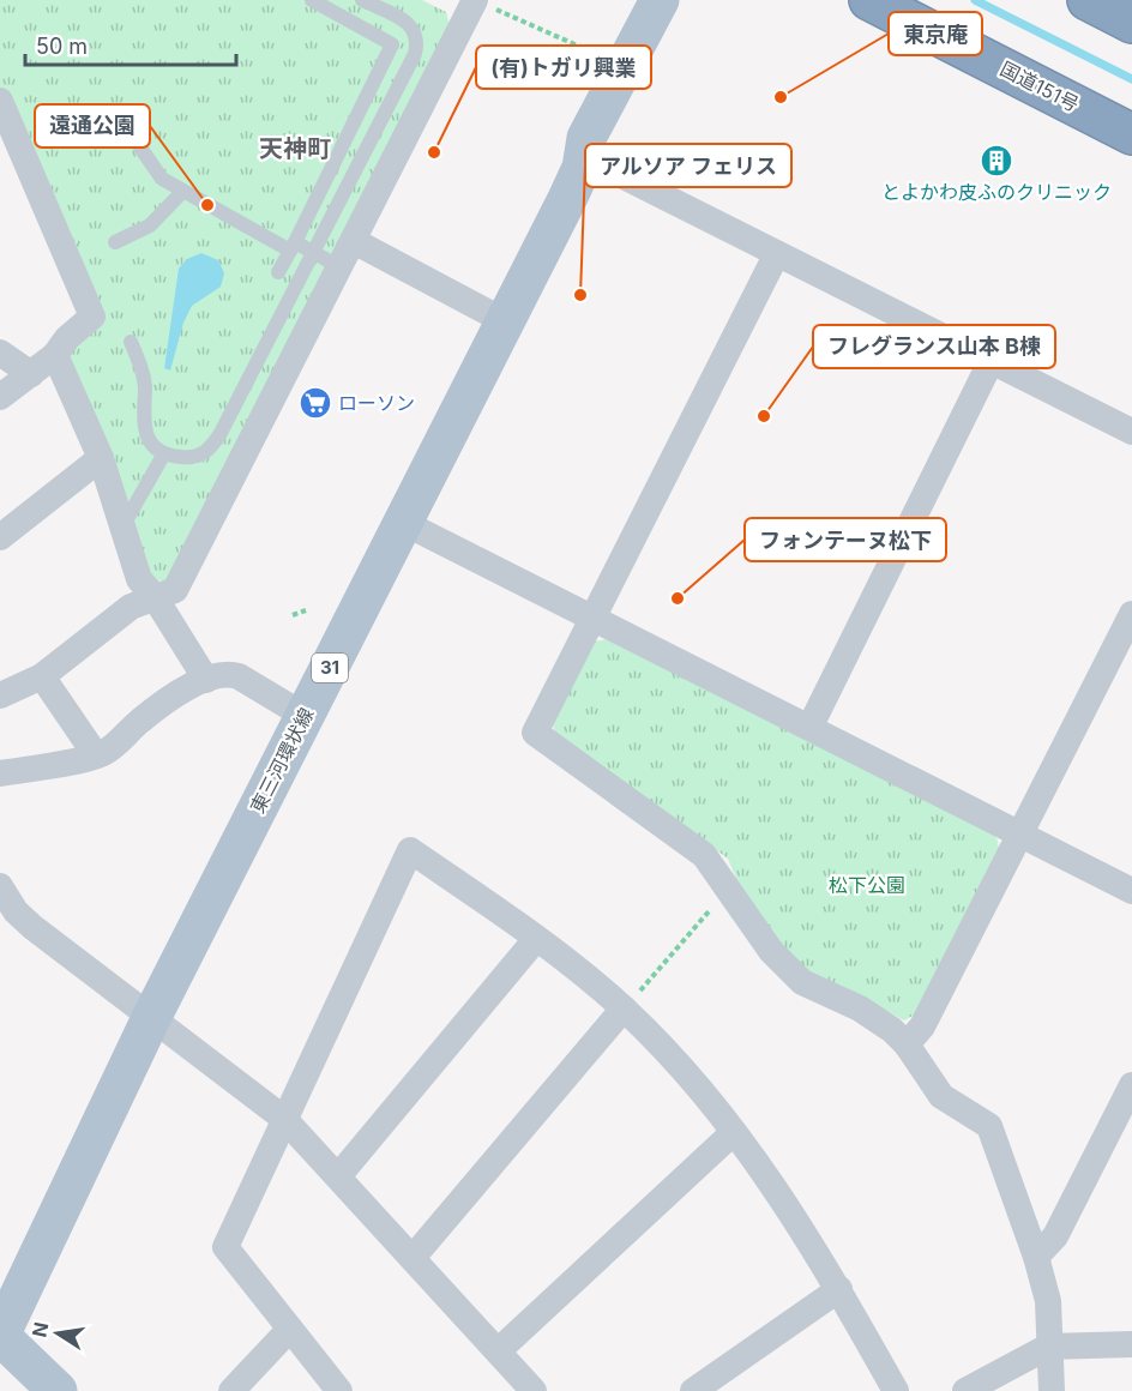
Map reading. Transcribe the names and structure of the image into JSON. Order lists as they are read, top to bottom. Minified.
{"streets":{"highway":["国道151号"],"main road":["31","東三河環状線"]},"districts":["天神町"],"parks":["松下公園"],"places":{"other":["東京庵","(有)トガリ興業","遠通公園","アルソア フェリス","フレグランス山本 B棟","フォンテーヌ松下"],"building":["とよかわ皮ふのクリニック"],"supermarket":["ローソン"]},"scale_bar":"50 m","north":"left"}
